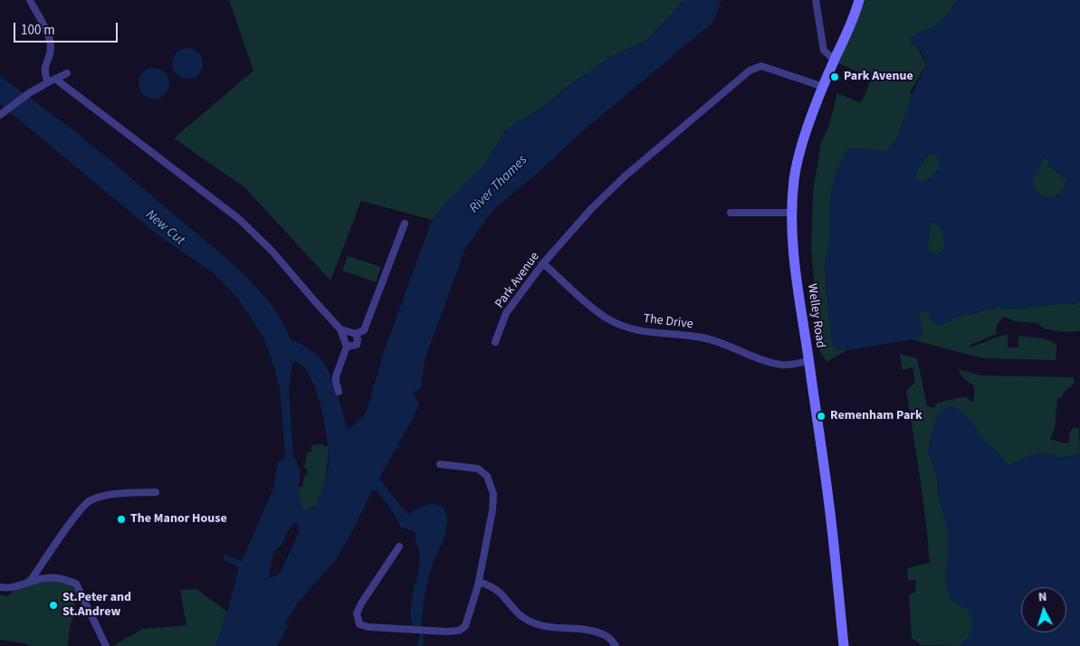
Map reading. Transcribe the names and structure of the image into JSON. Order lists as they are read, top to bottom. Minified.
{"streets":{"main road":["Welley Road"],"street":["Park Avenue","The Drive"]},"crossings":[["Park Avenue","Welley Road"],["Park Avenue","The Drive"],["Welley Road","The Drive"]],"water":["River Thames","New Cut"],"places":["Park Avenue","Remenham Park","The Manor House","St.Peter and St.Andrew"],"scale_bar":"100 m","north":"top"}
